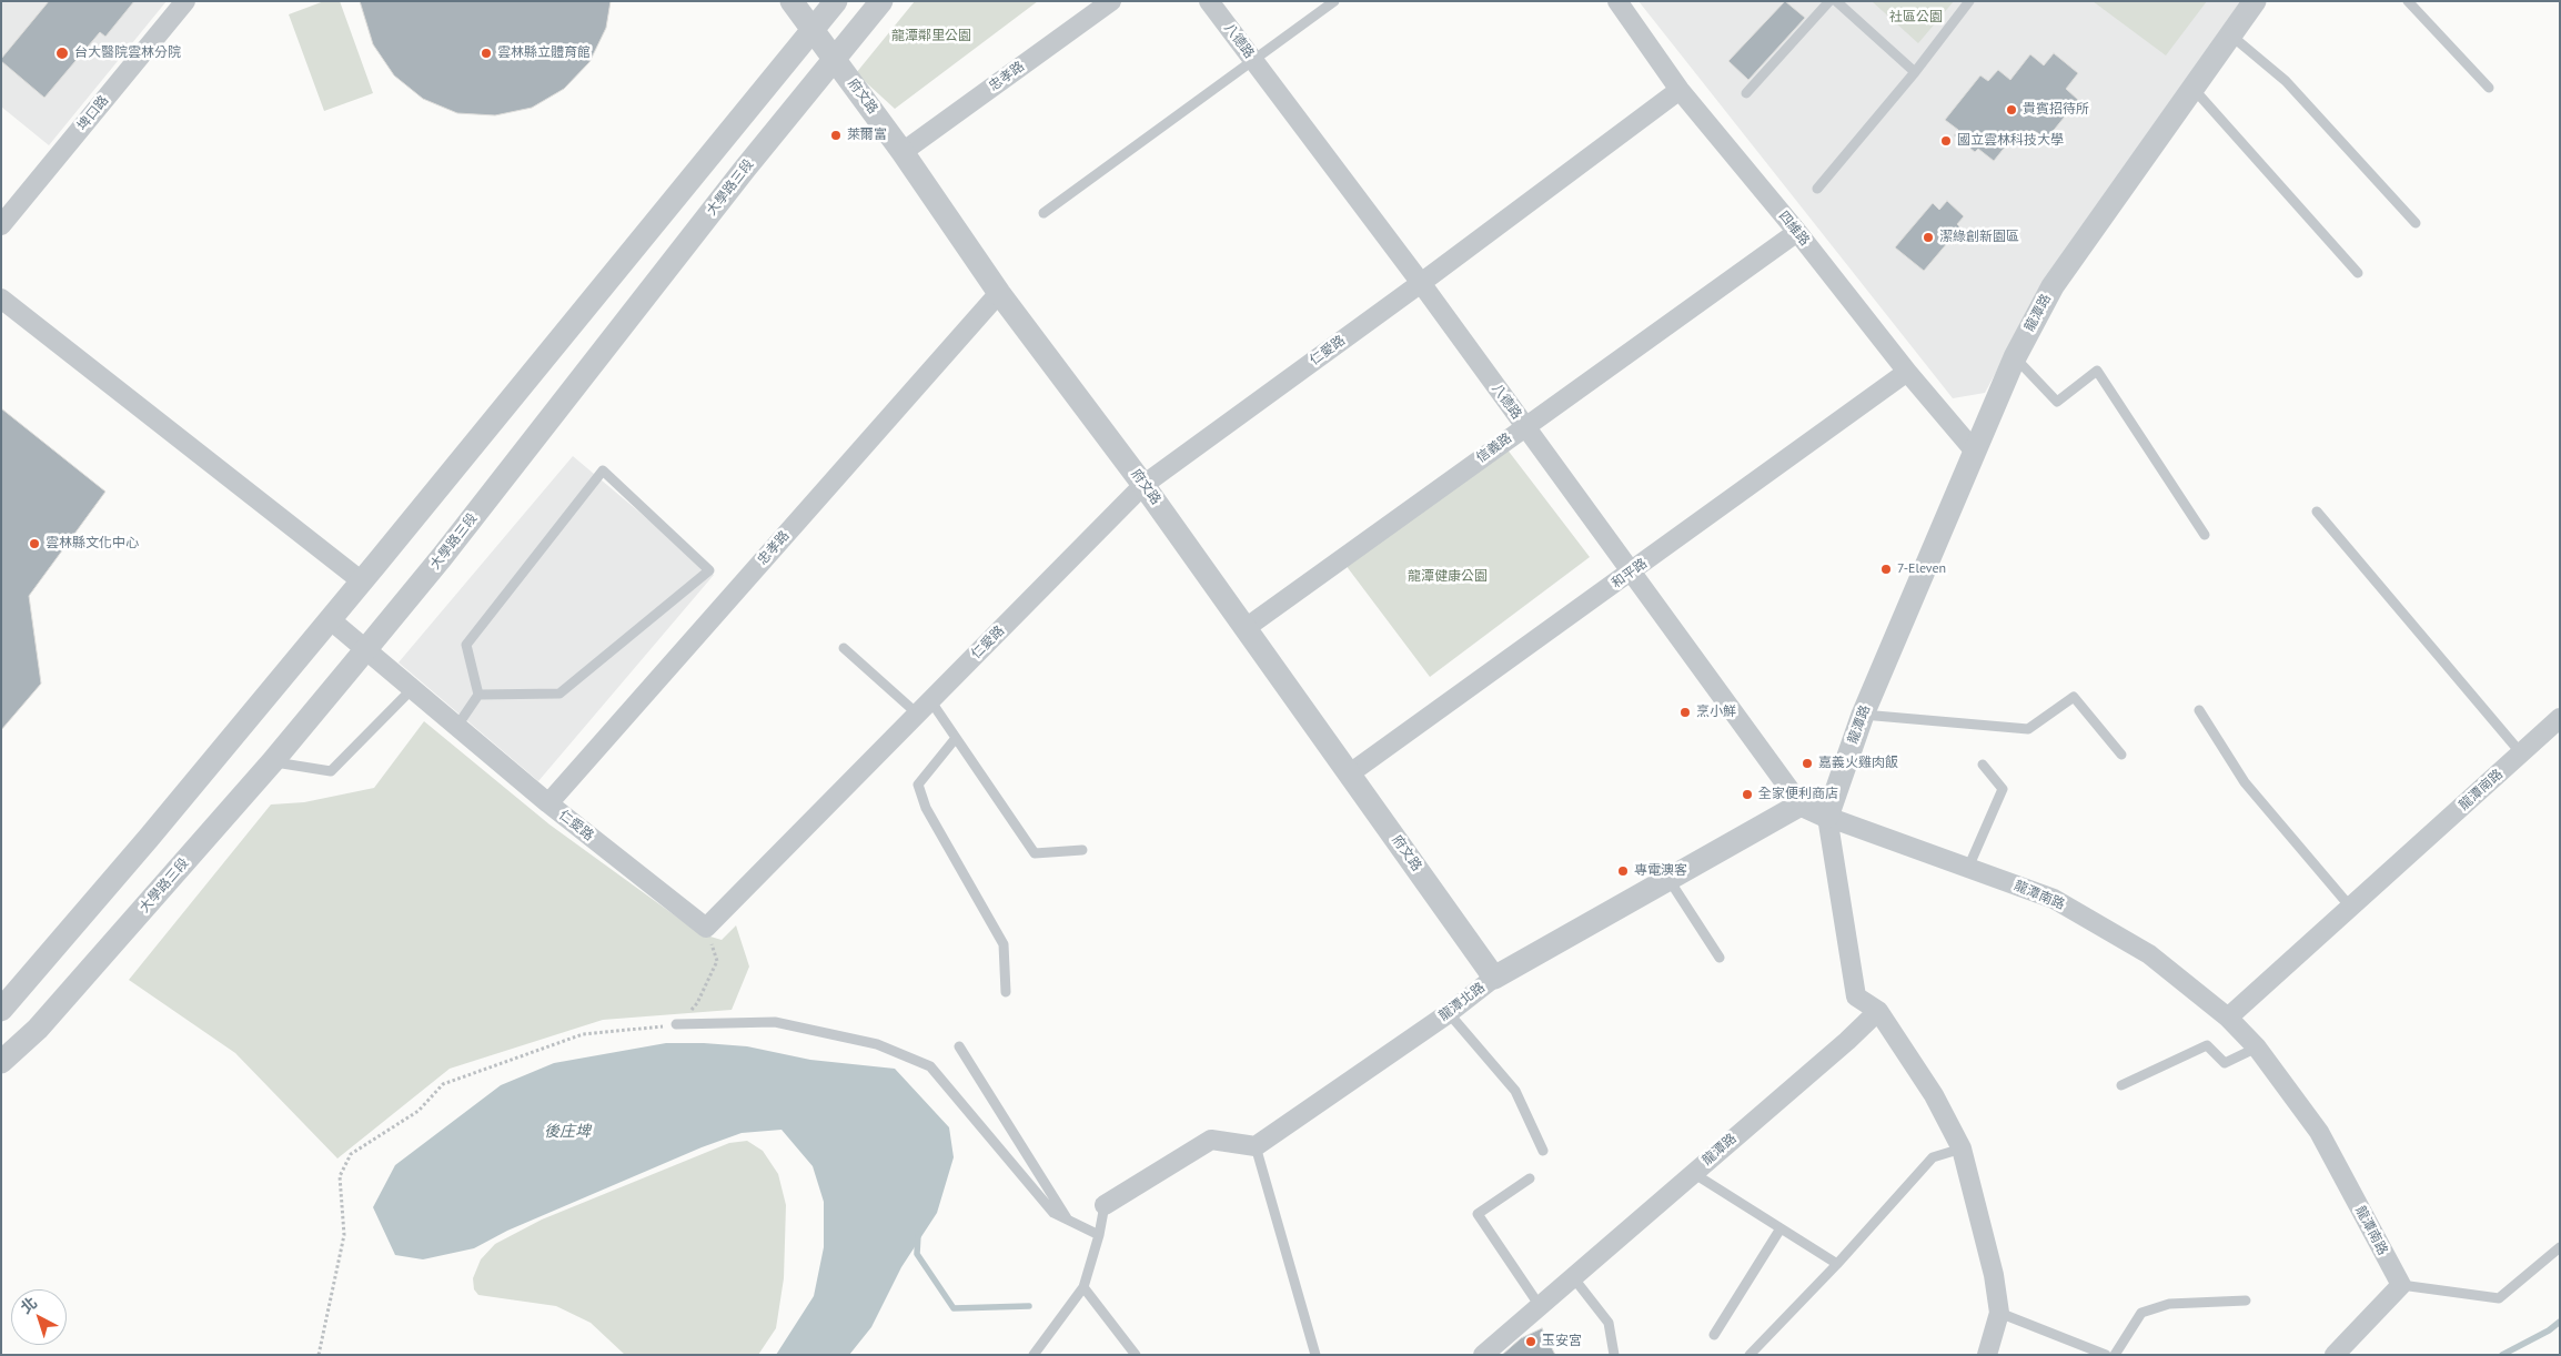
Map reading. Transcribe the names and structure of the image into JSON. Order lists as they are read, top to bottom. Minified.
{"streets":{"street":["八德路","忠孝路","府文路","埤口路","大學路三段","四維路","龍潭路","仁愛路","信義路","和平路","龍潭南路","龍潭北路"]},"crossings":[["八德路","仁愛路"],["八德路","信義路"],["八德路","和平路"],["八德路","龍潭北路"],["忠孝路","府文路"],["忠孝路","仁愛路"],["府文路","大學路三段"],["府文路","仁愛路"],["府文路","信義路"],["府文路","和平路"],["府文路","龍潭北路"],["大學路三段","仁愛路"],["四維路","龍潭路"],["四維路","仁愛路"],["四維路","信義路"],["四維路","和平路"],["龍潭路","龍潭南路"]],"water":["後庄埤"],"parks":["社區公園","龍潭鄰里公園","龍潭健康公園"],"places":["台大醫院雲林分院","雲林縣立體育館","貴賓招待所","萊爾富","國立雲林科技大學","潔綠創新園區","雲林縣文化中心","7-Eleven","烹小鮮","嘉義火雞肉飯","全家便利商店","專電澳客","玉安宮"],"north":"top left"}
